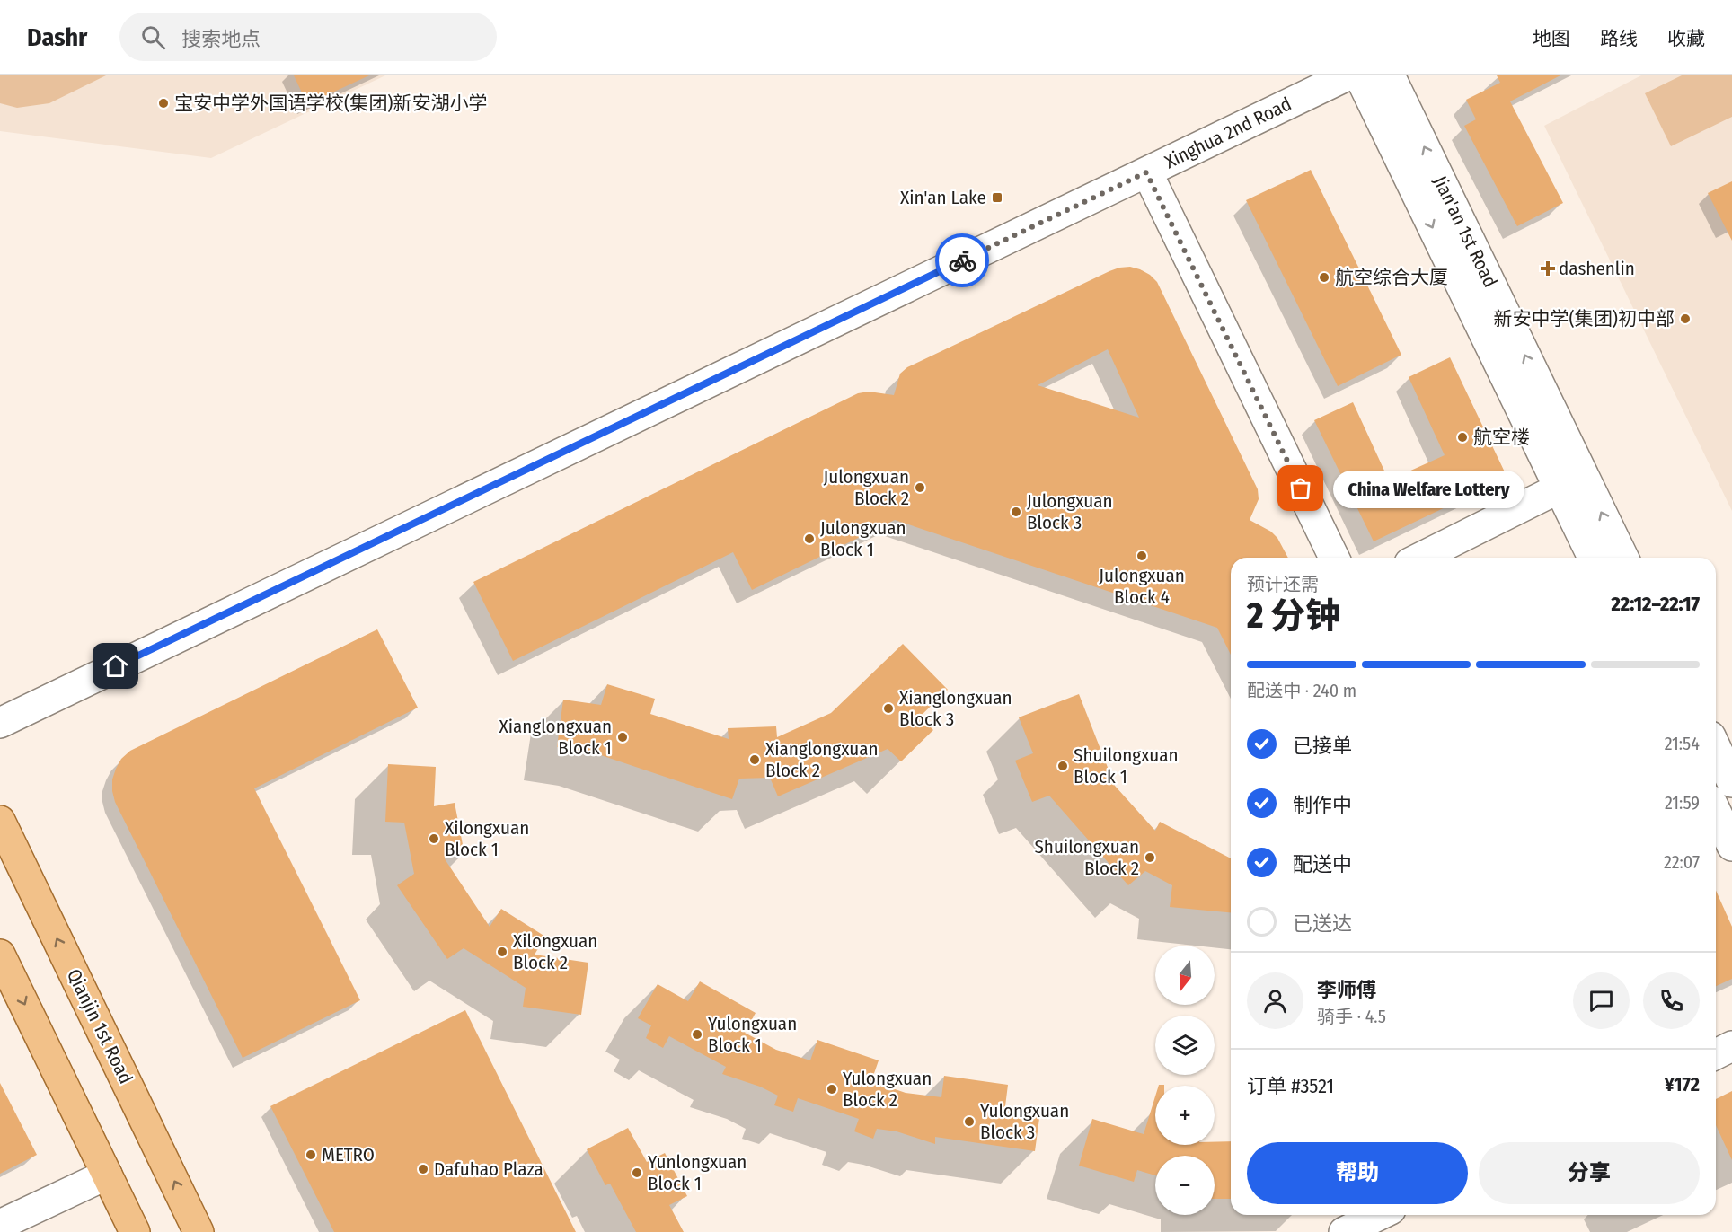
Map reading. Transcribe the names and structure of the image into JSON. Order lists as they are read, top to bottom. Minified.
{"streets":{"main road":["Xinghua 2nd Road","Jian'an 1st Road","Qianjin 1st Road"]},"places":{"other":["宝安中学外国语学校(集团)新安湖小学","航空综合大厦","新安中学(集团)初中部","航空楼","Julongxuan Block 2","China Welfare Lottery","Julongxuan Block 3","Julongxuan Block 1","Julongxuan Block 4","Xianglongxuan Block 3","Xianglongxuan Block 1","Xianglongxuan Block 2","Shuilongxuan Block 1","Xilongxuan Block 1","Shuilongxuan Block 2","Xilongxuan Block 2","Yulongxuan Block 1","Yulongxuan Block 2","Yulongxuan Block 3","METRO","Dafuhao Plaza","Yunlongxuan Block 1"],"transit":["Xin'an Lake"],"health":["dashenlin"]},"north":"bottom","page":{"header":"Dashr","search":"搜索地点","nav":["地图","路线","收藏"],"bubble":"China Welfare Lottery","heading":["2 分钟","预计还需","22:12–22:17"],"panel":["李师傅","骑手 · 4.5","订单 #3521","¥172"],"bar":"配送中 · 240 m","list":[["已接单","21:54"],["制作中","21:59"],["配送中","22:07"],"已送达"],"map_buttons":["+","−"],"buttons":["帮助","分享"]}}
